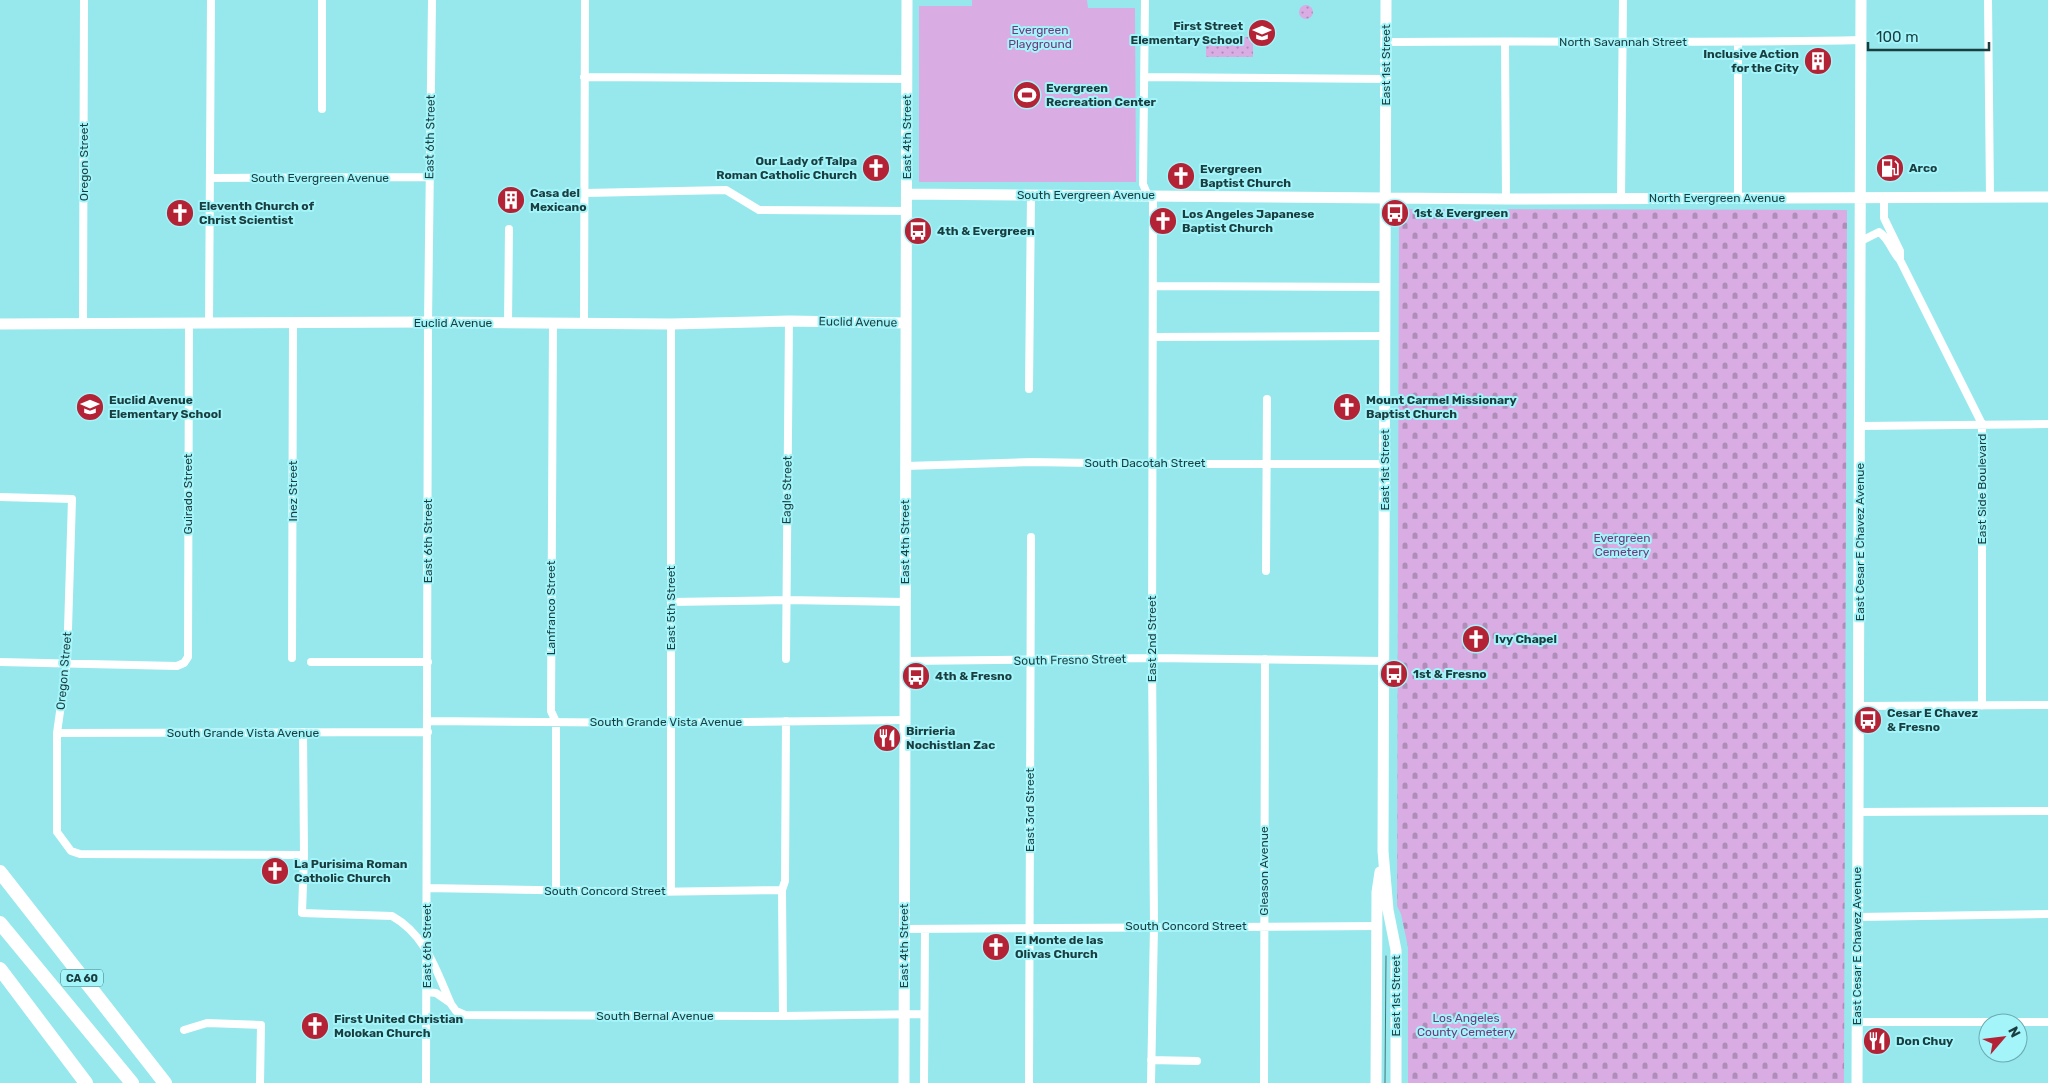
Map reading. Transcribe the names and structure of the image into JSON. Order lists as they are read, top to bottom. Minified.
{"streets":{"highway":["CA 60"],"street":["North Savannah Street","East 1st Street","East 6th Street","East 4th Street","Oregon Street","South Evergreen Avenue","North Evergreen Avenue","Euclid Avenue","South Dacotah Street","East Side Boulevard","Eagle Street","Inez Street","Guirado Street","East Cesar E Chavez Avenue","Lanfranco Street","East 5th Street","East 2nd Street","South Fresno Street","South Grande Vista Avenue","East 3rd Street","Gleason Avenue","South Concord Street","South Bernal Avenue"]},"crossings":[["North Savannah Street","East 1st Street"],["North Savannah Street","East Cesar E Chavez Avenue"],["East 1st Street","South Evergreen Avenue"],["East 1st Street","North Evergreen Avenue"],["East 1st Street","South Dacotah Street"],["East 1st Street","South Fresno Street"],["East 1st Street","South Concord Street"],["East 6th Street","South Evergreen Avenue"],["East 6th Street","Euclid Avenue"],["East 6th Street","South Grande Vista Avenue"],["East 6th Street","South Concord Street"],["East 6th Street","South Bernal Avenue"],["East 4th Street","South Evergreen Avenue"],["East 4th Street","Euclid Avenue"],["East 4th Street","South Dacotah Street"],["East 4th Street","South Fresno Street"],["East 4th Street","South Grande Vista Avenue"],["East 4th Street","South Concord Street"],["East 4th Street","South Bernal Avenue"],["Oregon Street","Euclid Avenue"],["Oregon Street","Guirado Street"],["Oregon Street","South Grande Vista Avenue"],["South Evergreen Avenue","North Evergreen Avenue"],["South Evergreen Avenue","East 2nd Street"],["North Evergreen Avenue","East Side Boulevard"],["North Evergreen Avenue","East Cesar E Chavez Avenue"],["Euclid Avenue","Eagle Street"],["Euclid Avenue","Inez Street"],["Euclid Avenue","Guirado Street"],["Euclid Avenue","Lanfranco Street"],["Euclid Avenue","East 5th Street"],["South Dacotah Street","East 2nd Street"],["East Side Boulevard","East Cesar E Chavez Avenue"],["Lanfranco Street","South Grande Vista Avenue"],["Lanfranco Street","South Concord Street"],["East 5th Street","South Grande Vista Avenue"],["East 5th Street","South Concord Street"],["East 2nd Street","South Fresno Street"],["East 2nd Street","South Concord Street"],["South Fresno Street","East 3rd Street"],["South Fresno Street","Gleason Avenue"],["East 3rd Street","South Concord Street"],["Gleason Avenue","South Concord Street"]],"parks":["Evergreen Playground","Evergreen Cemetery","Los Angeles County Cemetery"],"places":{"school or university":["First Street Elementary School","Euclid Avenue Elementary School"],"building":["Inclusive Action for the City","Casa del Mexicano"],"sports":["Evergreen Recreation Center"],"church":["Our Lady of Talpa Roman Catholic Church","Evergreen Baptist Church","Eleventh Church of Christ Scientist","Los Angeles Japanese Baptist Church","Mount Carmel Missionary Baptist Church","Ivy Chapel","La Purisima Roman Catholic Church","El Monte de las Olivas Church","First United Christian Molokan Church"],"fuel station":["Arco"],"bus stop":["1st & Evergreen","4th & Evergreen","1st & Fresno","4th & Fresno","Cesar E Chavez & Fresno"],"restaurant":["Birrieria Nochistlan Zac","Don Chuy"]},"scale_bar":"100 m","north":"top right"}
